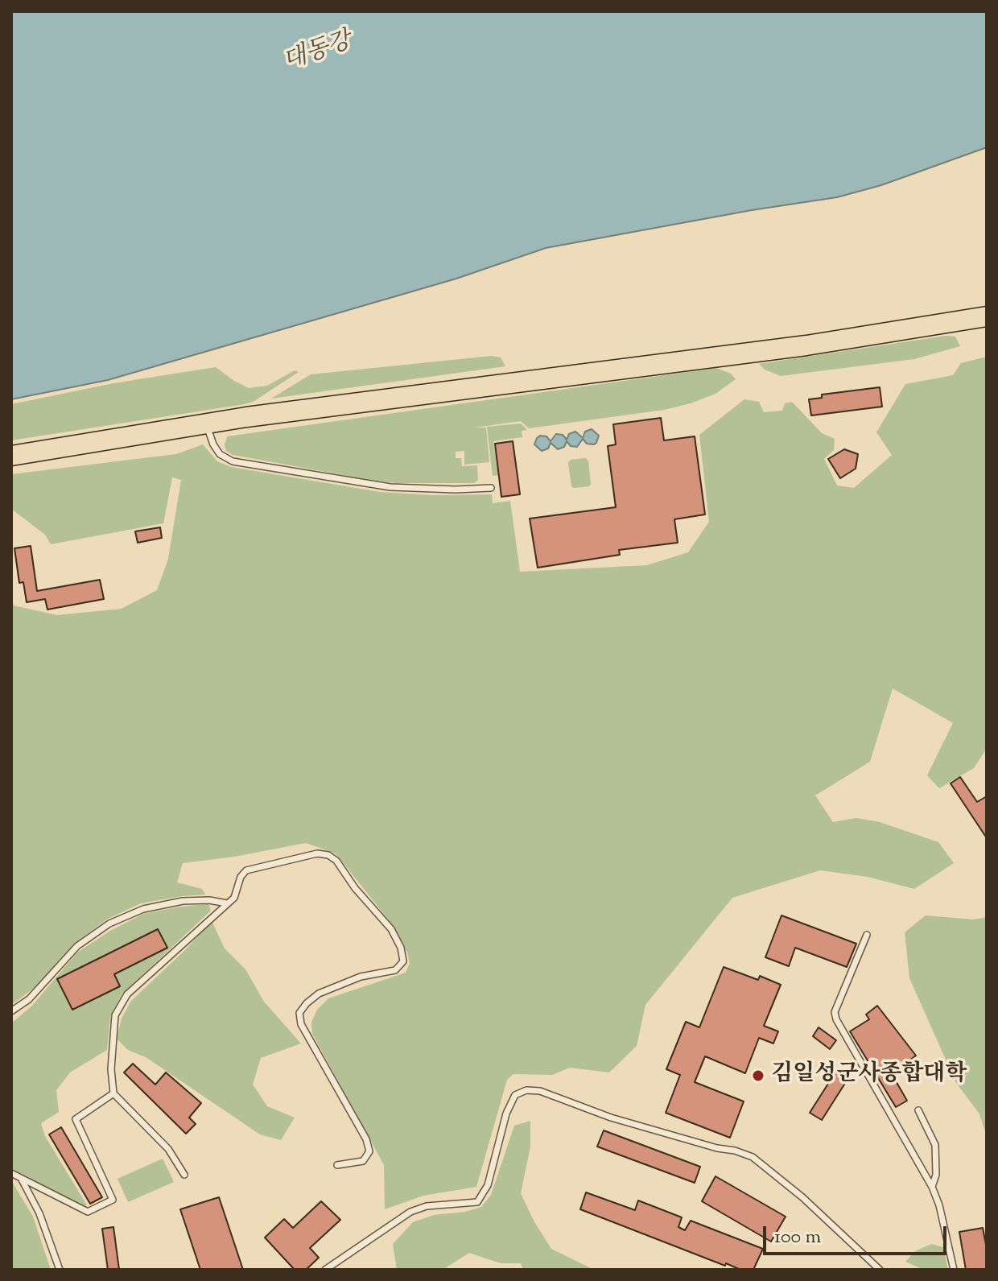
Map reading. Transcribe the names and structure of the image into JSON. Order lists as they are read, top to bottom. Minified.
{"water":["대동강"],"places":["김일성군사종합대학"],"scale_bar":"100 m"}
